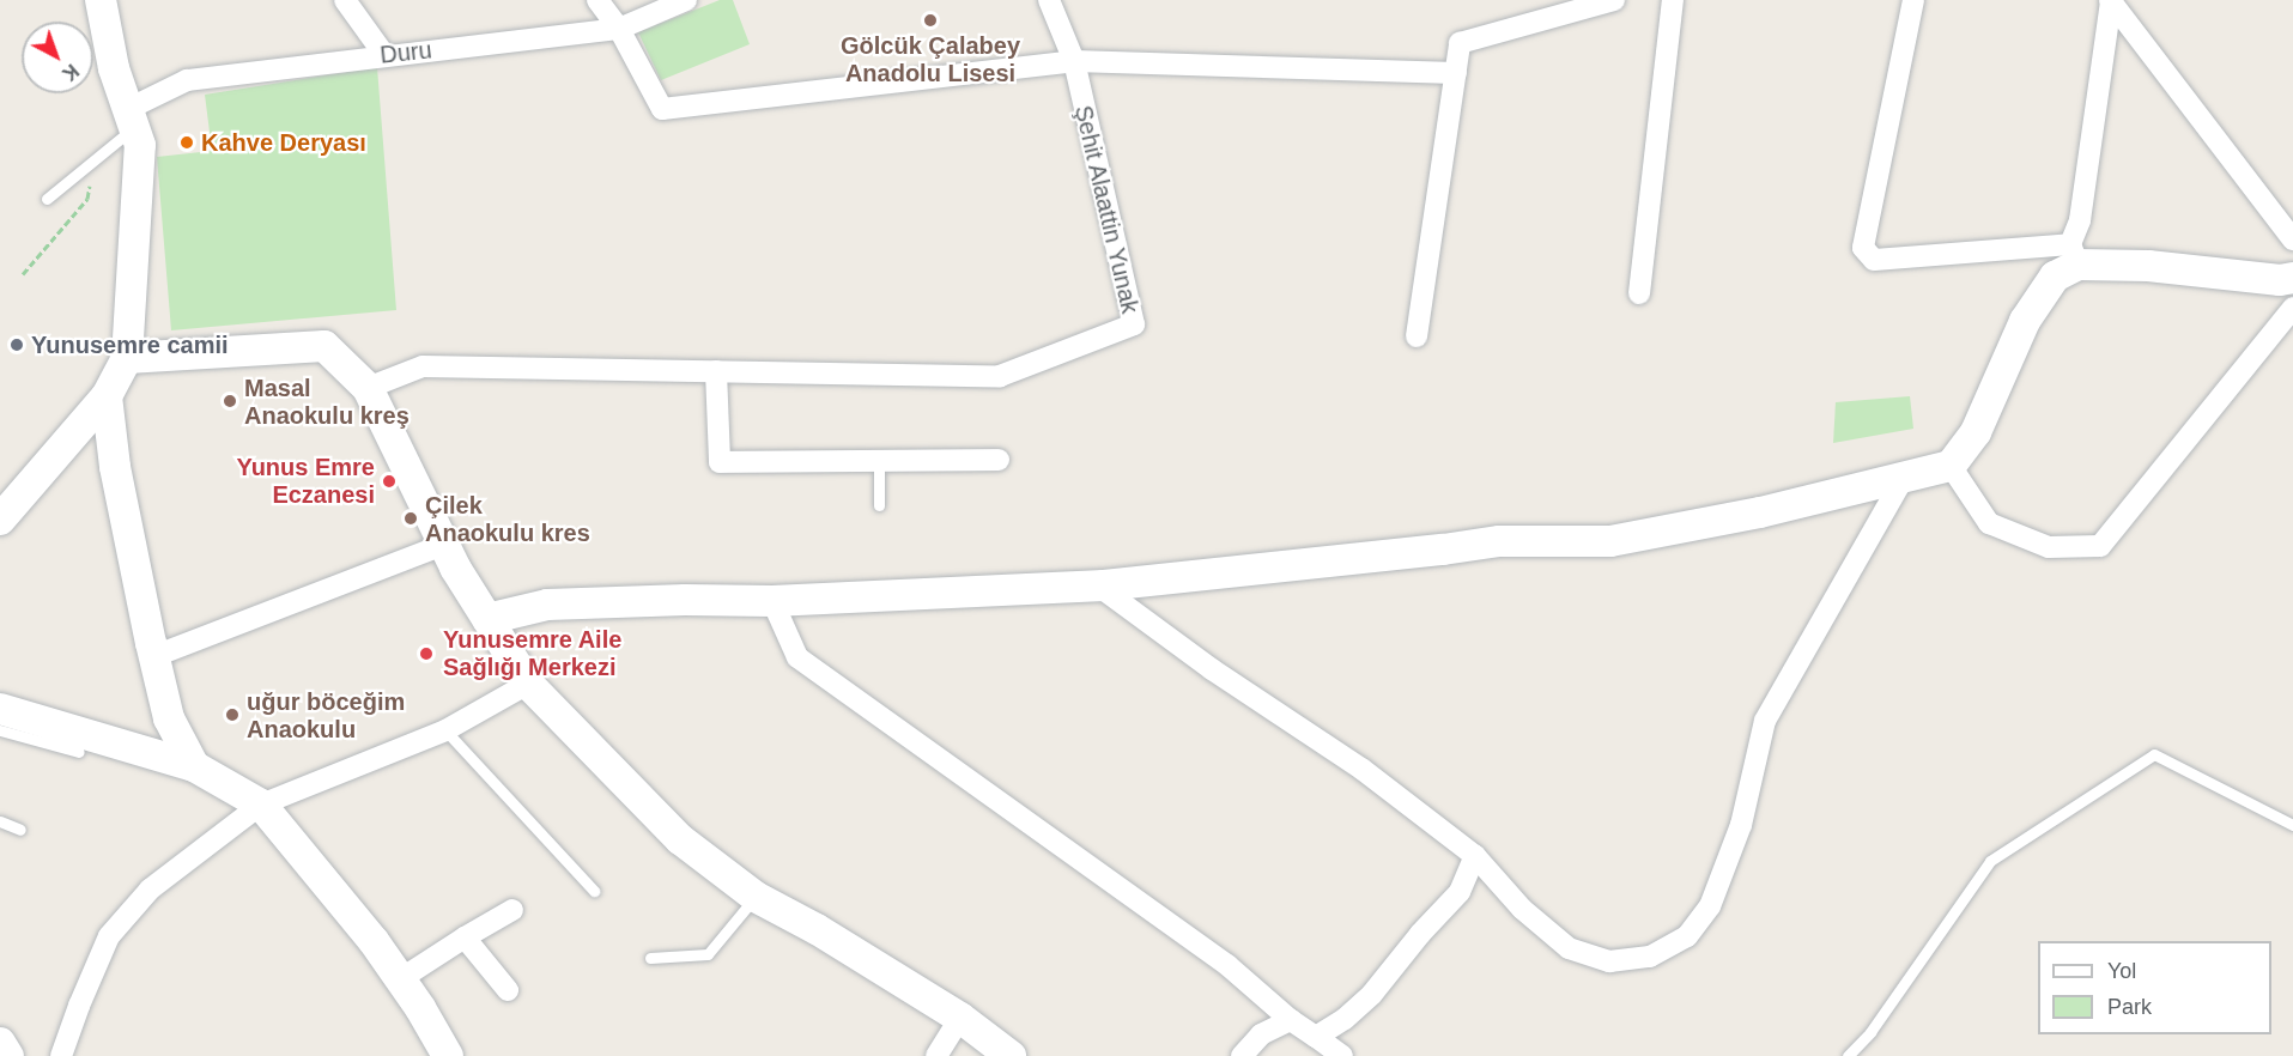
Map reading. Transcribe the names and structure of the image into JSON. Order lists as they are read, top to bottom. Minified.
{"streets":{"street":["Duru","Şehit Alaattin Yunak"]},"places":["Gölcük Çalabey Anadolu Lisesi","Kahve Deryası","Yunusemre camii","Masal Anaokulu kreş","Yunus Emre Eczanesi","Çilek Anaokulu kres","Yunusemre Aile Sağlığı Merkezi","uğur böceğim Anaokulu"],"legend":["Yol","Park"],"north":"bottom right"}
